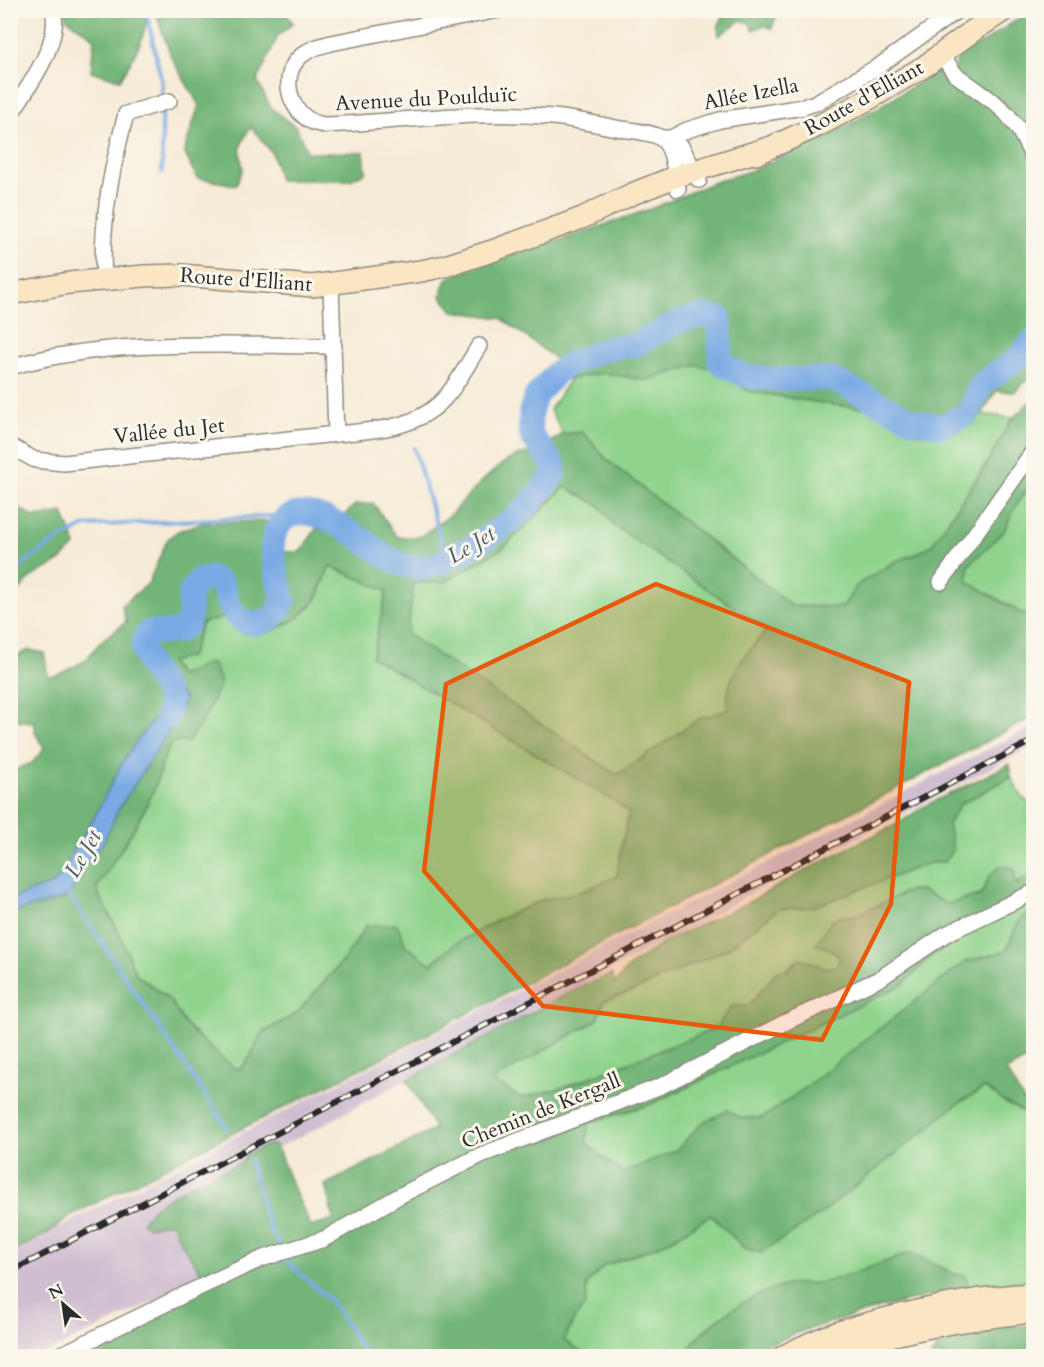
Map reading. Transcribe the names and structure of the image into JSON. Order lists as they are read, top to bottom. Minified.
{"streets":{"street":["Allée Izella","Route d'Elliant","Avenue du Poulduïc","Vallée du Jet","Chemin de Kergall"]},"crossings":[["Allée Izella","Avenue du Poulduïc"]],"water":["Le Jet"],"north":"top left"}
